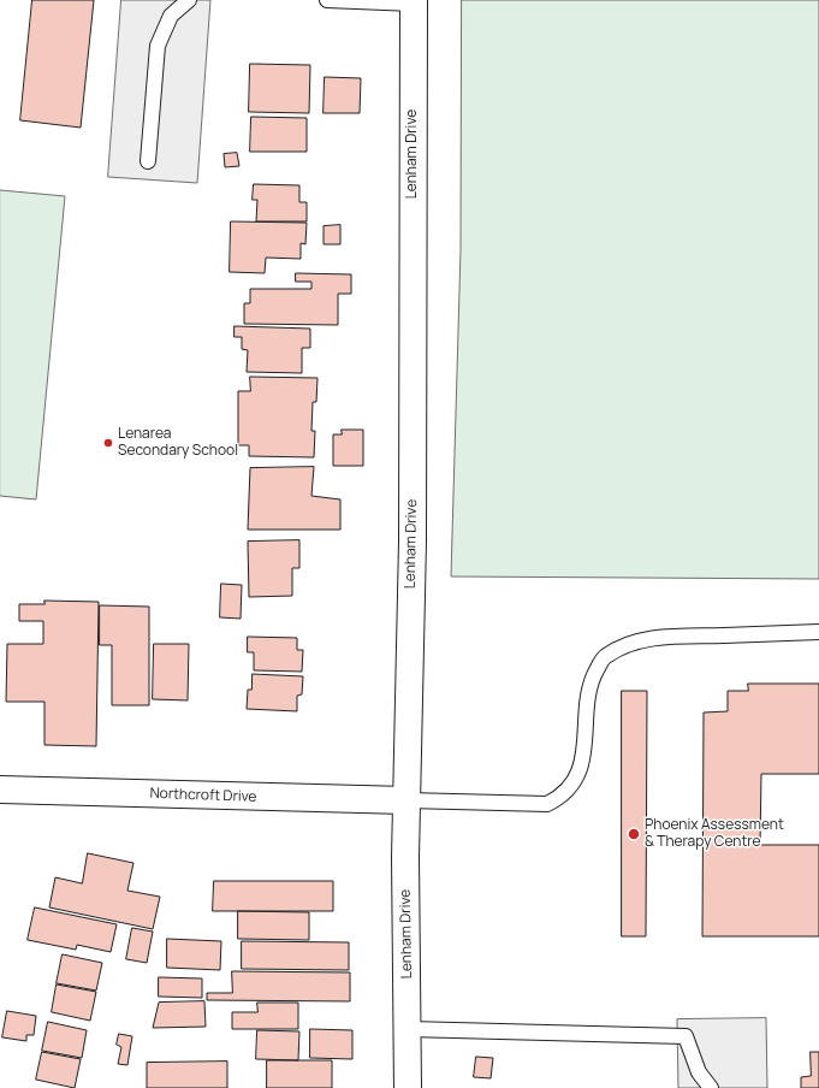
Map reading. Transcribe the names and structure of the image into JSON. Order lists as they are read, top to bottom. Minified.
{"streets":{"street":["Lenham Drive","Northcroft Drive"]},"crossings":[["Lenham Drive","Northcroft Drive"]],"places":["Lenarea Secondary School","Phoenix Assessment & Therapy Centre"]}
